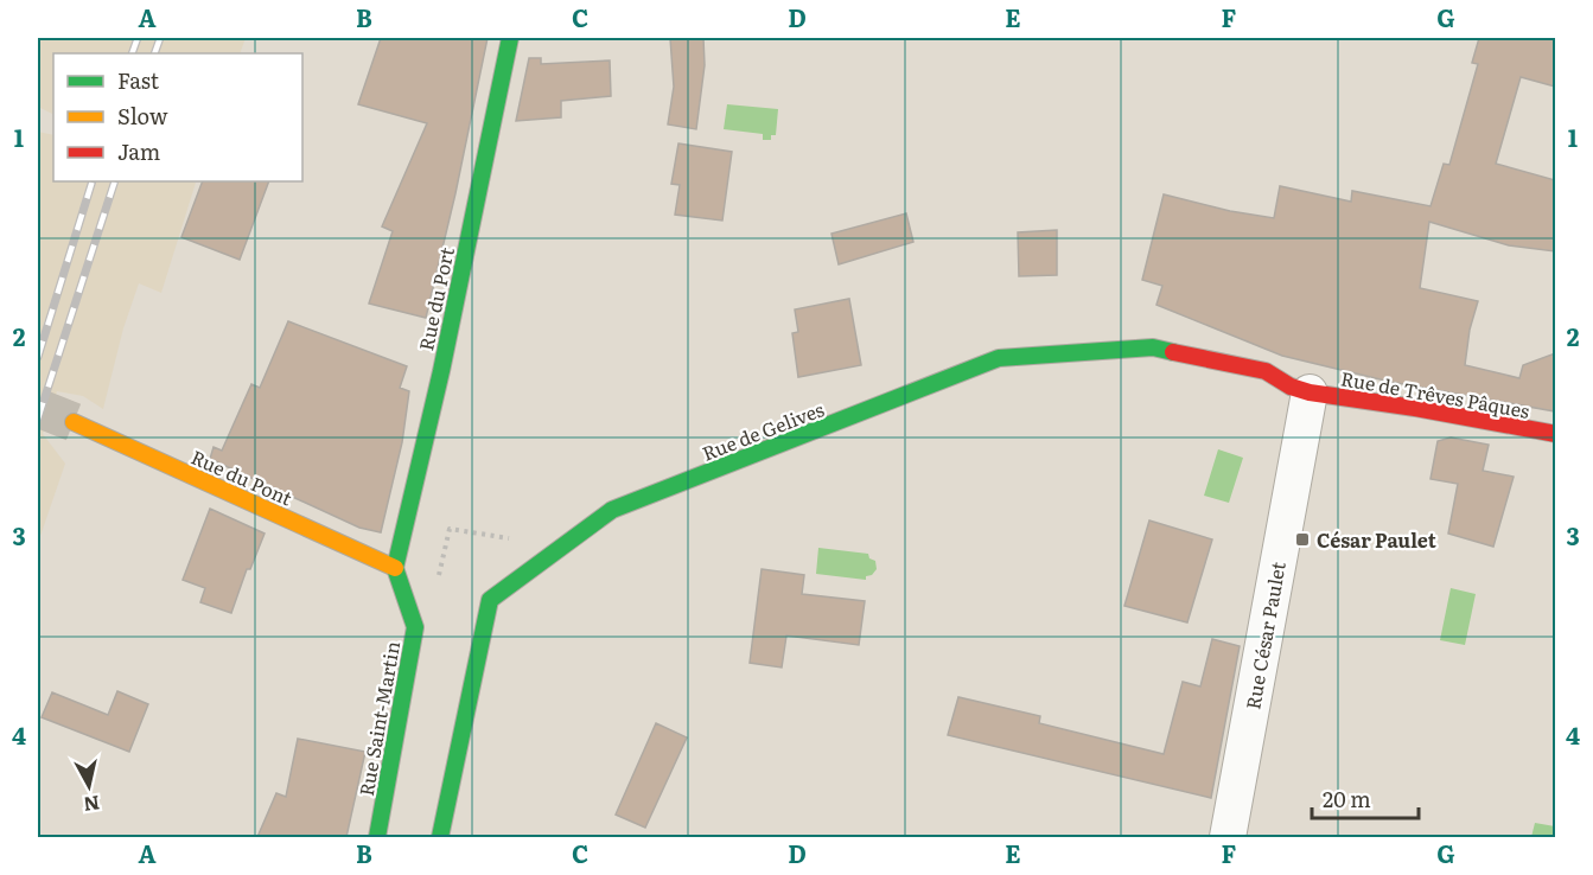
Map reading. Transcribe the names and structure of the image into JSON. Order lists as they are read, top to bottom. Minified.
{"streets":{"street":["Rue du Port","Rue de Trêves Pâques","Rue de Gelives","Rue du Pont","Rue César Paulet","Rue Saint-Martin"]},"crossings":[["Rue du Port","Rue du Pont"],["Rue du Port","Rue Saint-Martin"],["Rue de Trêves Pâques","Rue de Gelives"],["Rue de Trêves Pâques","Rue César Paulet"],["Rue de Gelives","Rue César Paulet"],["Rue du Pont","Rue Saint-Martin"]],"places":{"transit":["César Paulet"]},"legend":["Fast","Slow","Jam"],"scale_bar":"20 m","north":"bottom","grid":{"columns":["A","B","C","D","E","F","G"],"rows":["1","2","3","4"]}}
